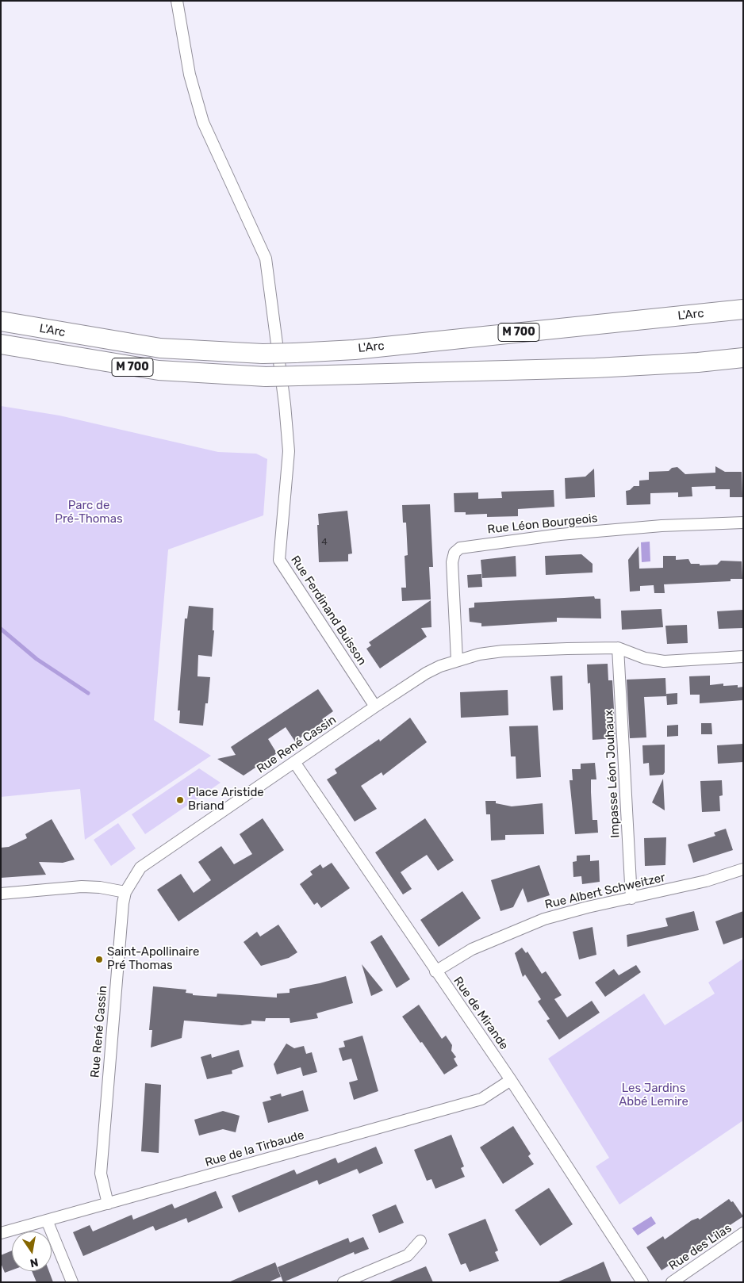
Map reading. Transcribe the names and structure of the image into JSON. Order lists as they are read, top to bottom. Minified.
{"streets":{"highway":["L'Arc","M 700"],"street":["Rue Léon Bourgeois","Rue Ferdinand Buisson","Rue René Cassin","Impasse Léon Jouhaux","Rue Albert Schweitzer","Rue de Mirande","Rue de la Tirbaude","Rue des Lilas"]},"crossings":[["Rue Léon Bourgeois","Rue René Cassin"],["Rue Ferdinand Buisson","Rue René Cassin"],["Rue René Cassin","Impasse Léon Jouhaux"],["Rue René Cassin","Rue de Mirande"],["Rue René Cassin","Rue de la Tirbaude"],["Impasse Léon Jouhaux","Rue Albert Schweitzer"],["Rue Albert Schweitzer","Rue de Mirande"],["Rue de Mirande","Rue de la Tirbaude"]],"parks":["Parc de Pré-Thomas","Les Jardins Abbé Lemire"],"places":["Place Aristide Briand","Saint-Apollinaire Pré Thomas"],"house_numbers":["4"],"north":"bottom"}
